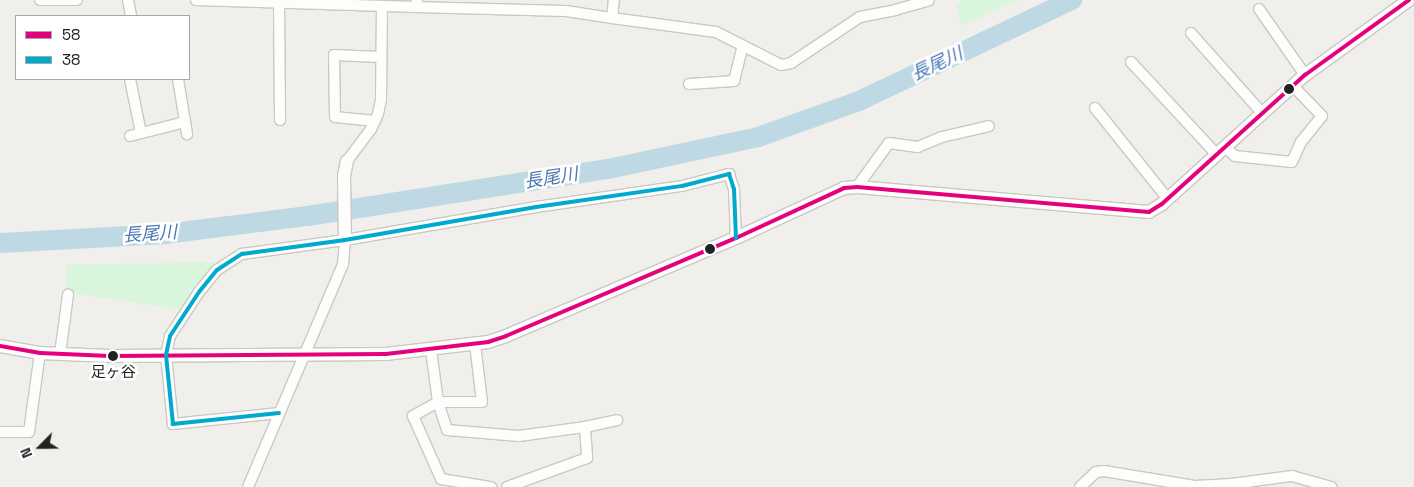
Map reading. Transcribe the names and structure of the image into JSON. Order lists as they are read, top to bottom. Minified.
{"water":["長尾川"],"places":["足ヶ谷"],"lines":["transit line 58","transit line 38"],"legend":["58","38"],"north":"bottom left"}
